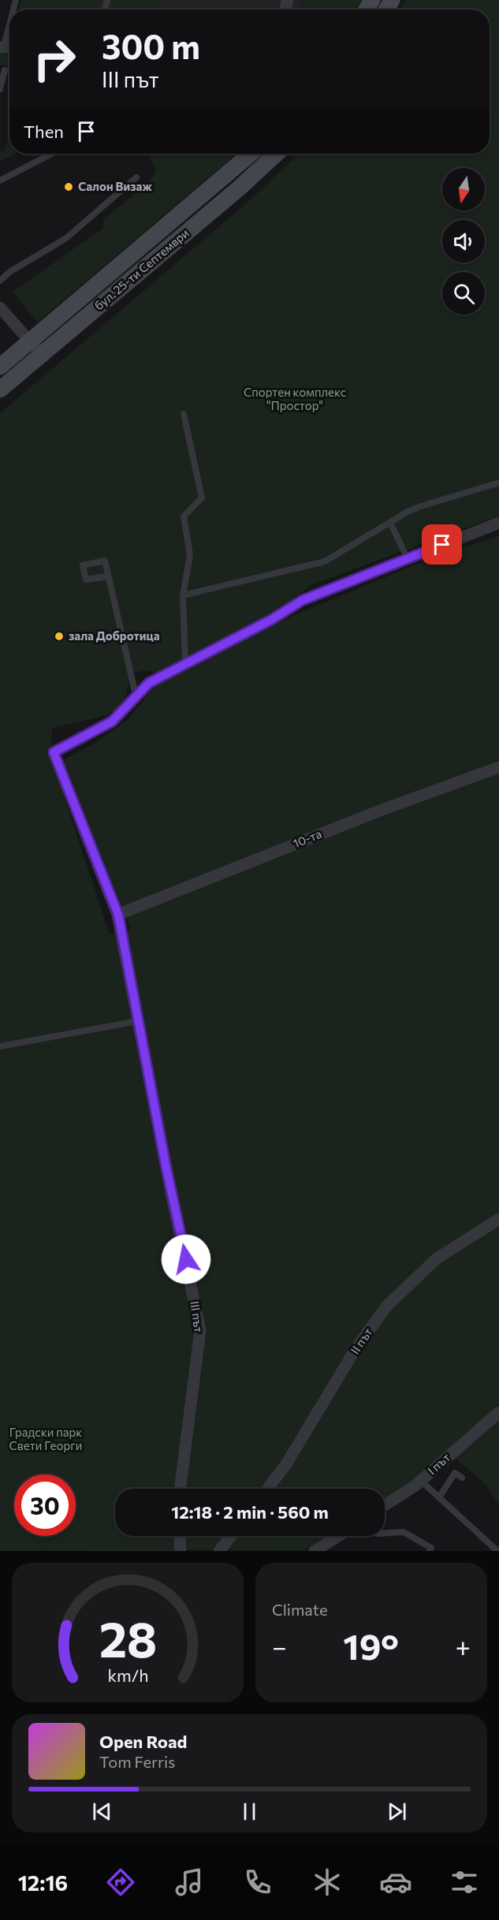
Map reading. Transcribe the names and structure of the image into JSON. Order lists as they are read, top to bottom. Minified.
{"streets":{"main road":["бул. 25-ти Септември"],"street":["10-та","ІІІ път","ІІ път","І път"]},"crossings":[["10-та","ІІІ път"]],"parks":["Спортен комплекс \"Простор\"","Градски парк Свети Георги"],"places":["Салон Визаж","зала Добротица"],"north":"bottom","page":{"turn":["300 m","ІІІ път"],"then":"Then","limit":"30","trip":"12:18 · 2 min · 560 m","tile":"Climate","heat":["−","19°","+"],"song":["Open Road","Tom Ferris"],"tabs":"12:16","gauge":["28","km/h"]}}
